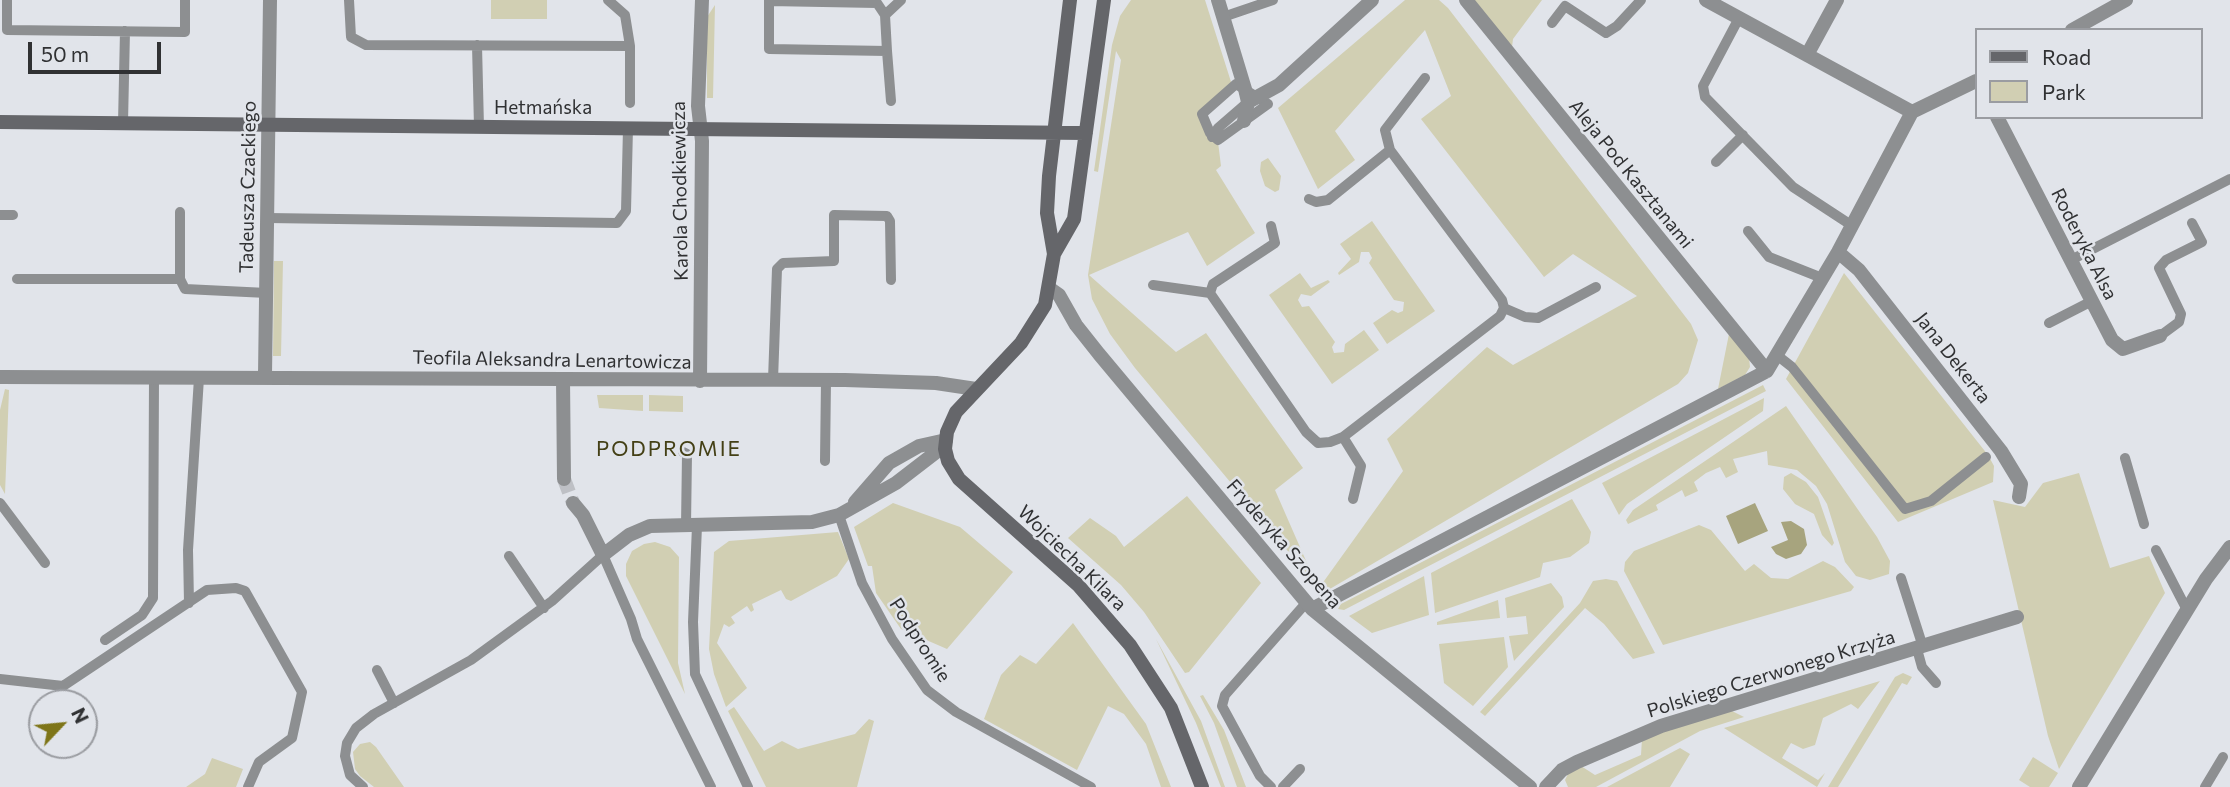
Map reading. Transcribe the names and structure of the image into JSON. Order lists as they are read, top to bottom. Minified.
{"streets":{"main road":["Hetmańska","Wojciecha Kilara"],"street":["Aleja Pod Kasztanami","Tadeusza Czackiego","Karola Chodkiewicza","Roderyka Alsa","Jana Dekerta","Teofila Aleksandra Lenartowicza","Fryderyka Szopena","Polskiego Czerwonego Krzyża"],"lane":["Podpromie"]},"crossings":[["Hetmańska","Tadeusza Czackiego"],["Hetmańska","Karola Chodkiewicza"],["Tadeusza Czackiego","Teofila Aleksandra Lenartowicza"],["Karola Chodkiewicza","Teofila Aleksandra Lenartowicza"]],"districts":["PODPROMIE"],"legend":["Road","Park"],"scale_bar":"50 m","north":"top right"}
